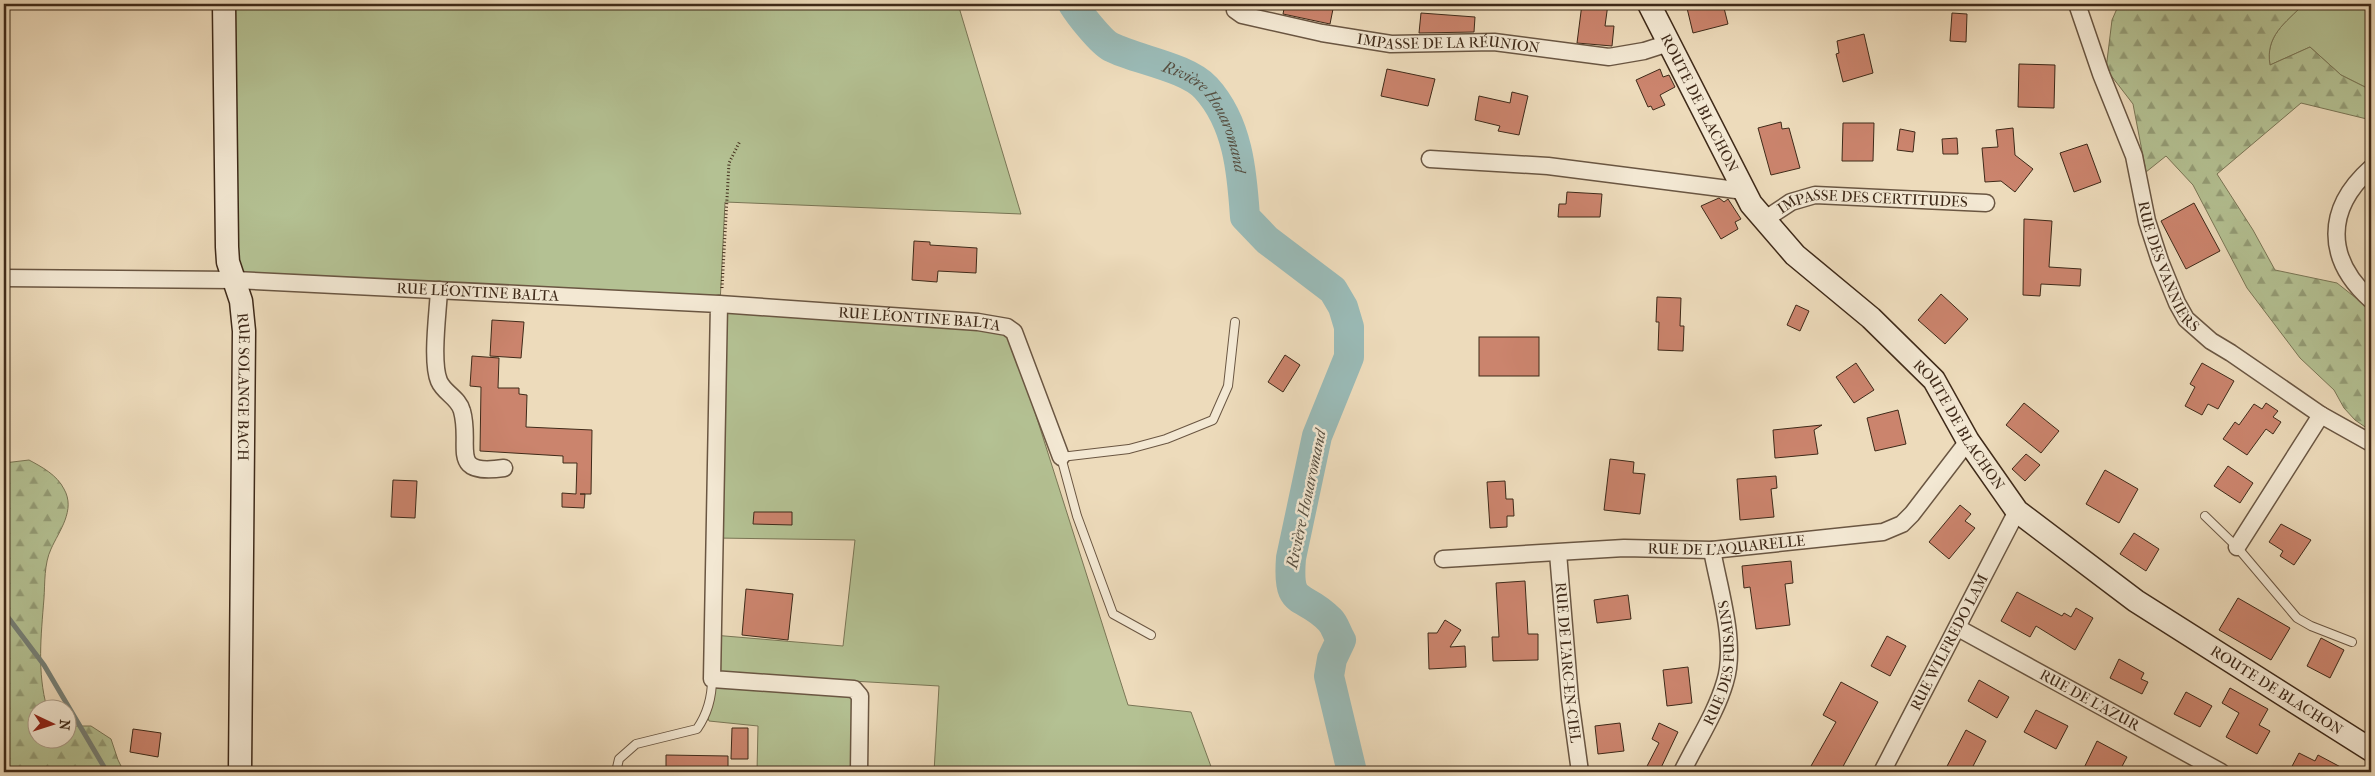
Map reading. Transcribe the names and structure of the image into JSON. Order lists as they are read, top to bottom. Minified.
{"streets":{"street":["IMPASSE DE LA RÉUNION","ROUTE DE BLACHON","IMPASSE DES CERTITUDES","RUE DES VANNIERS","RUE LÉONTINE BALTA","RUE SOLANGE BACH","RUE DE L'AQUARELLE","RUE WILFREDO LAM","RUE DE L'ARC-EN-CIEL","RUE DES FUSAINS","RUE DE L'AZUR"]},"crossings":[["IMPASSE DE LA RÉUNION","ROUTE DE BLACHON"],["ROUTE DE BLACHON","IMPASSE DES CERTITUDES"],["ROUTE DE BLACHON","RUE DE L'AQUARELLE"],["ROUTE DE BLACHON","RUE WILFREDO LAM"],["RUE LÉONTINE BALTA","RUE SOLANGE BACH"],["RUE DE L'AQUARELLE","RUE DE L'ARC-EN-CIEL"],["RUE DE L'AQUARELLE","RUE DES FUSAINS"],["RUE WILFREDO LAM","RUE DE L'AZUR"]],"water":["Rivière Houaromand"],"north":"right"}
